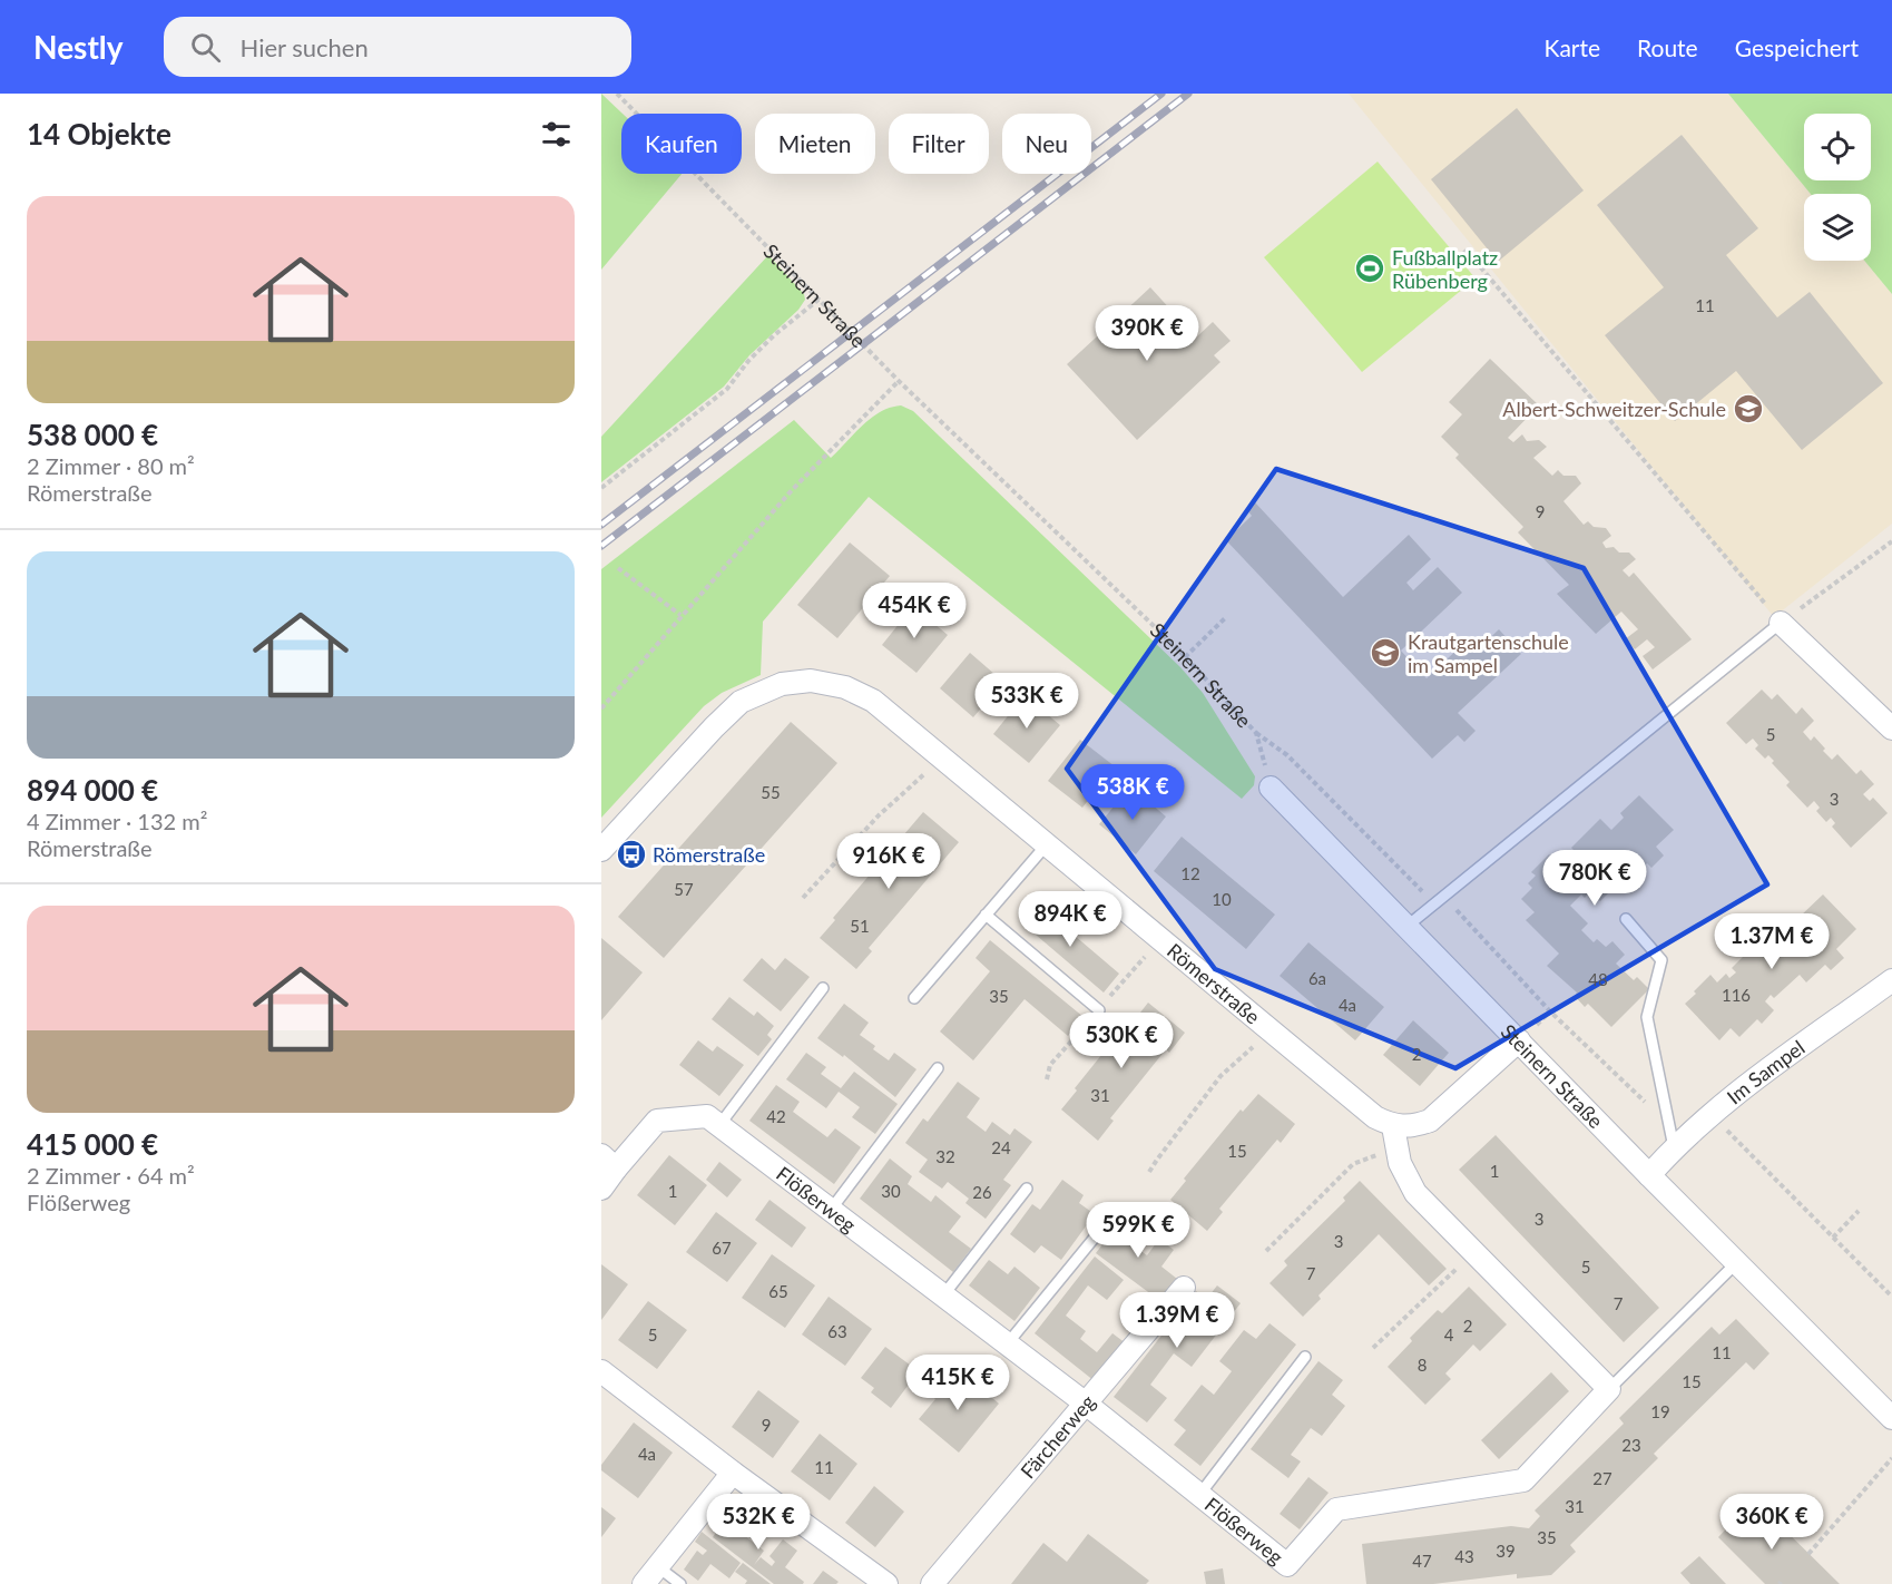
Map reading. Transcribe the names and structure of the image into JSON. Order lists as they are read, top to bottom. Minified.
{"streets":{"street":["Steinern Straße","Römerstraße","Im Sampel","Flößerweg","Färcherweg"]},"crossings":[["Steinern Straße","Im Sampel"],["Flößerweg","Färcherweg"]],"places":{"sports":["Fußballplatz Rübenberg"],"school or university":["Albert-Schweitzer-Schule","Krautgartenschule im Sampel"],"bus stop":["Römerstraße"]},"house_numbers":["11","9","5","55","3","12","57","10","51","6a","48","116","35","4a","2","31","42","24","15","32","1","1","30","26","3","3","67","5","7","65","7","2","63","5","4","11","8","15","19","9","23","4a","11","27","31","35","39","43","47"],"page":{"header":"Nestly","search":"Hier suchen","nav":["Karte","Route","Gespeichert"],"heading":"14 Objekte","chip":["Kaufen","Mieten","Filter","Neu"],"list":[{"name":"538 000 €","note":"2 Zimmer · 80 m² · Römerstraße"},{"name":"894 000 €","note":"4 Zimmer · 132 m² · Römerstraße"},{"name":"415 000 €","note":"2 Zimmer · 64 m² · Flößerweg"}],"price":["390K €","454K €","533K €","538K €","916K €","780K €","894K €","1.37M €","530K €","599K €","1.39M €","415K €","532K €","360K €"]}}
